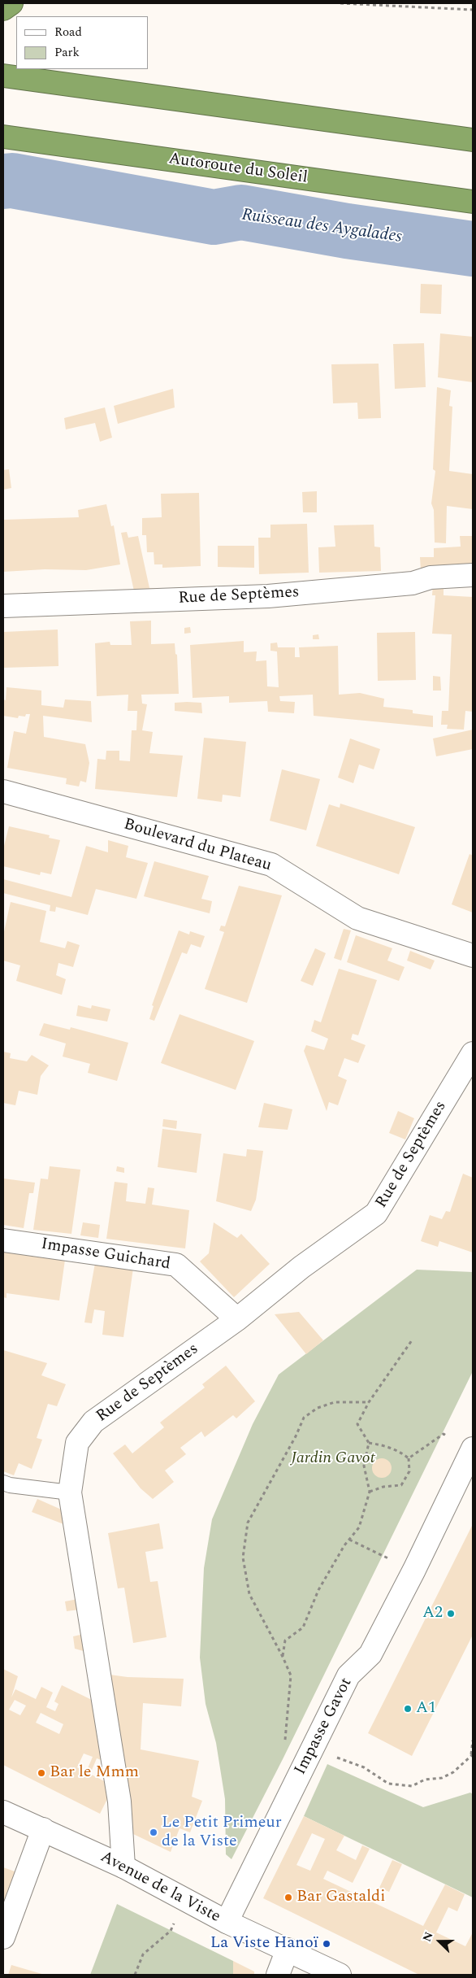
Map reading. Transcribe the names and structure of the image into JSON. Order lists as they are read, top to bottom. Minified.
{"streets":{"highway":["Autoroute du Soleil"],"street":["Rue de Septèmes","Boulevard du Plateau","Impasse Guichard","Impasse Gavot","Avenue de la Viste"]},"crossings":[["Rue de Septèmes","Impasse Guichard"],["Rue de Septèmes","Avenue de la Viste"],["Impasse Gavot","Avenue de la Viste"]],"water":["Ruisseau des Aygalades"],"parks":["Jardin Gavot"],"places":["A2","A1","Bar le Mmm","Le Petit Primeur de la Viste","Bar Gastaldi","La Viste Hanoï"],"legend":["Road","Park"],"north":"left"}
